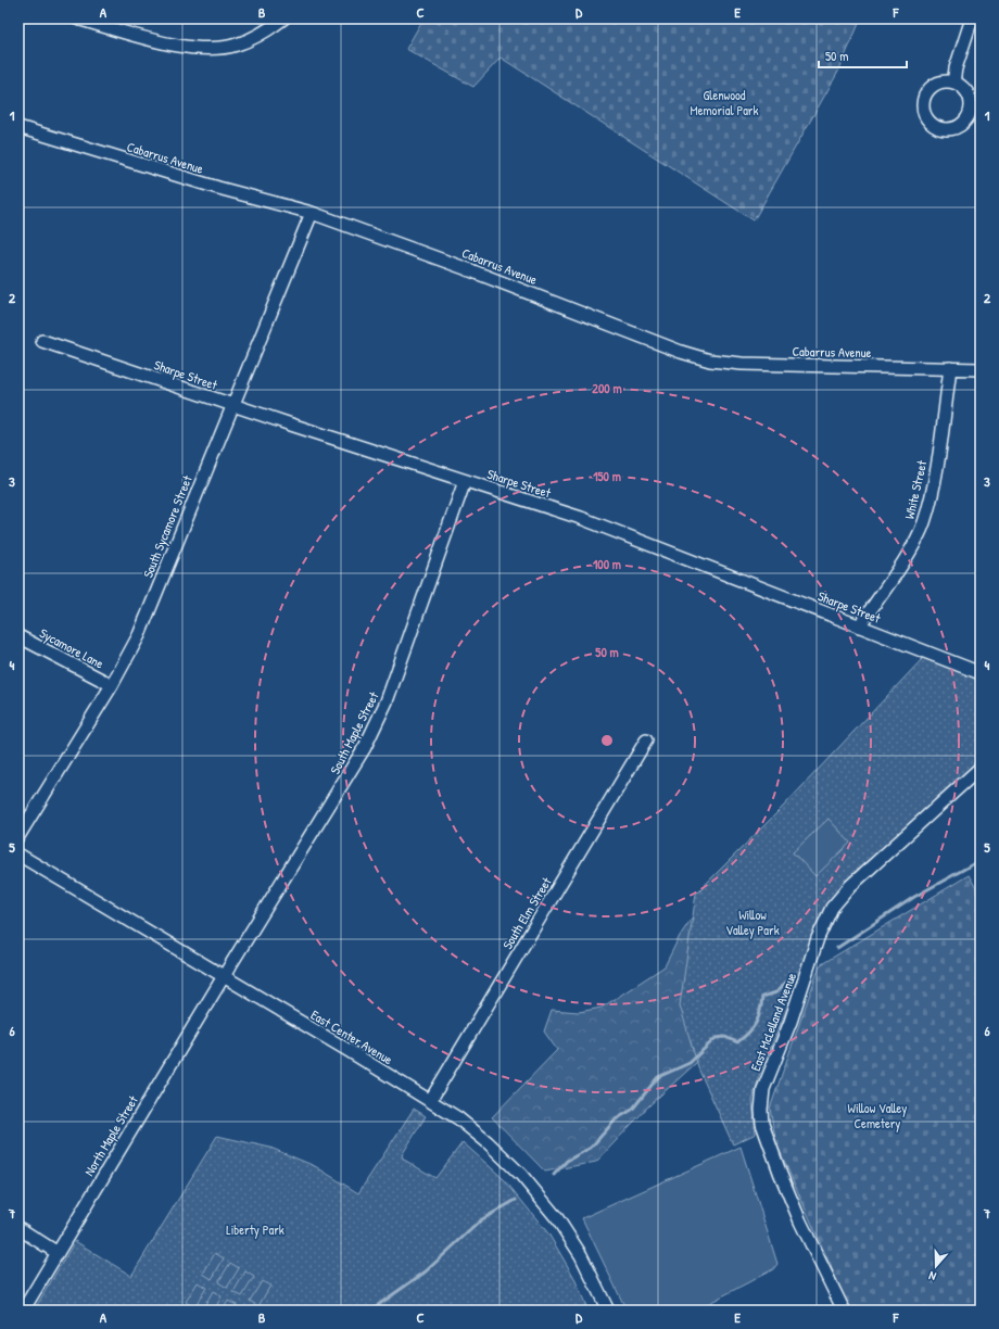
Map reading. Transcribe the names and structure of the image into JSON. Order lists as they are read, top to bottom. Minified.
{"streets":{"street":["Cabarrus Avenue","Sharpe Street","White Street","South Sycamore Street","Sycamore Lane","South Maple Street","South Elm Street","East McLelland Avenue","East Center Avenue","North Maple Street"]},"crossings":[["Cabarrus Avenue","White Street"],["Cabarrus Avenue","South Sycamore Street"],["Sharpe Street","White Street"],["Sharpe Street","South Sycamore Street"],["Sharpe Street","South Maple Street"],["South Sycamore Street","Sycamore Lane"],["South Maple Street","East Center Avenue"],["South Maple Street","North Maple Street"],["South Elm Street","East Center Avenue"],["East Center Avenue","North Maple Street"]],"parks":["Glenwood Memorial Park","Willow Valley Park","Willow Valley Cemetery","Liberty Park"],"scale_bar":"50 m","north":"bottom","grid":{"columns":["A","B","C","D","E","F"],"rows":["1","2","3","4","5","6","7"]},"rings":["200 m","150 m","100 m","50 m"]}
